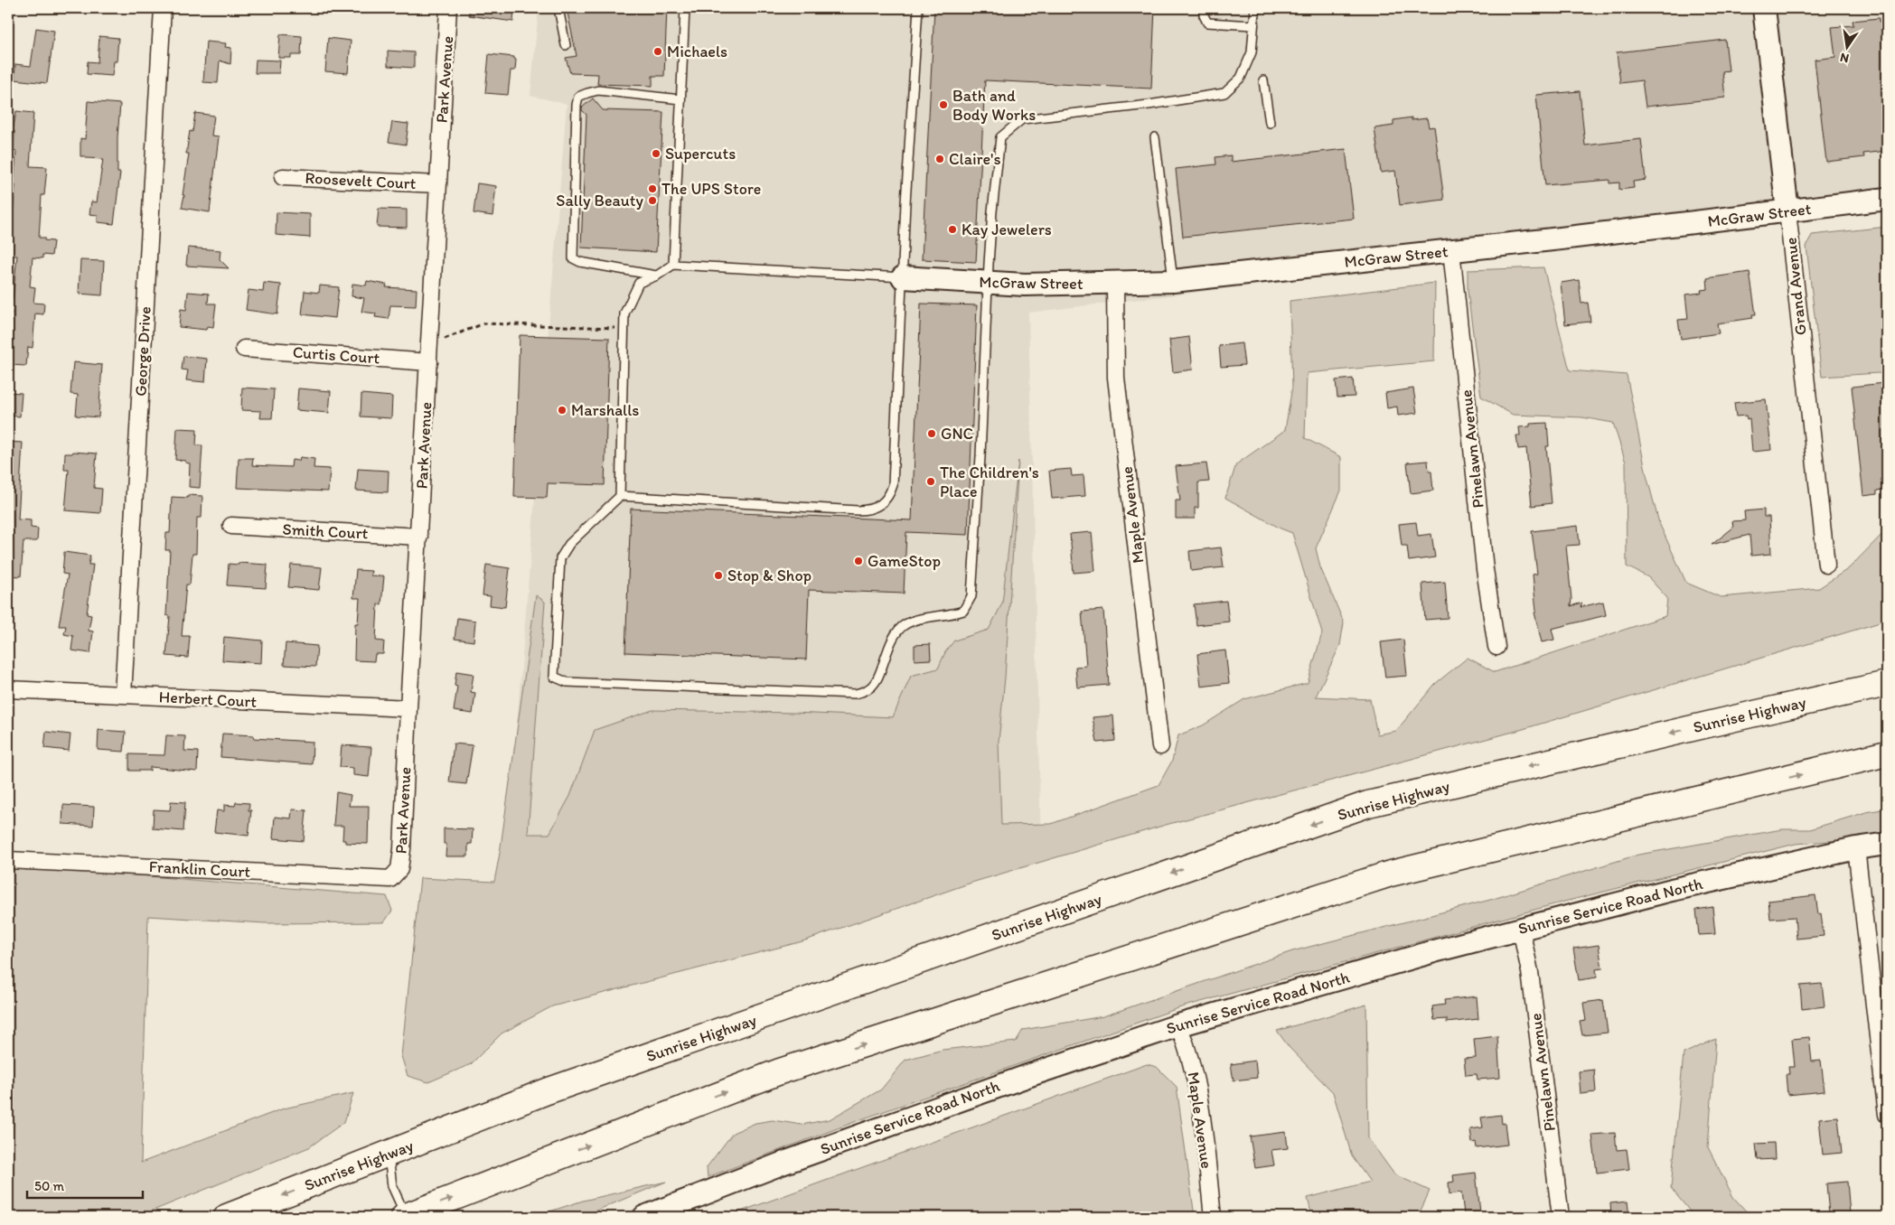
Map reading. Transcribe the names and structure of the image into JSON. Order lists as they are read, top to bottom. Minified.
{"streets":{"highway":["Sunrise Highway"],"street":["Park Avenue","Roosevelt Court","McGraw Street","Grand Avenue","George Drive","Curtis Court","Pinelawn Avenue","Maple Avenue","Smith Court","Herbert Court","Franklin Court","Sunrise Service Road North"]},"crossings":[["Park Avenue","Roosevelt Court"],["Park Avenue","Curtis Court"],["Park Avenue","Smith Court"],["Park Avenue","Herbert Court"],["Park Avenue","Franklin Court"],["McGraw Street","Grand Avenue"],["McGraw Street","Pinelawn Avenue"],["McGraw Street","Maple Avenue"],["George Drive","Herbert Court"],["Pinelawn Avenue","Sunrise Service Road North"],["Maple Avenue","Sunrise Service Road North"]],"places":["Michaels","Bath and Body Works","Supercuts","Claire's","The UPS Store","Sally Beauty","Kay Jewelers","Marshalls","GNC","The Children's Place","GameStop","Stop & Shop"],"scale_bar":"50 m","north":"bottom"}
